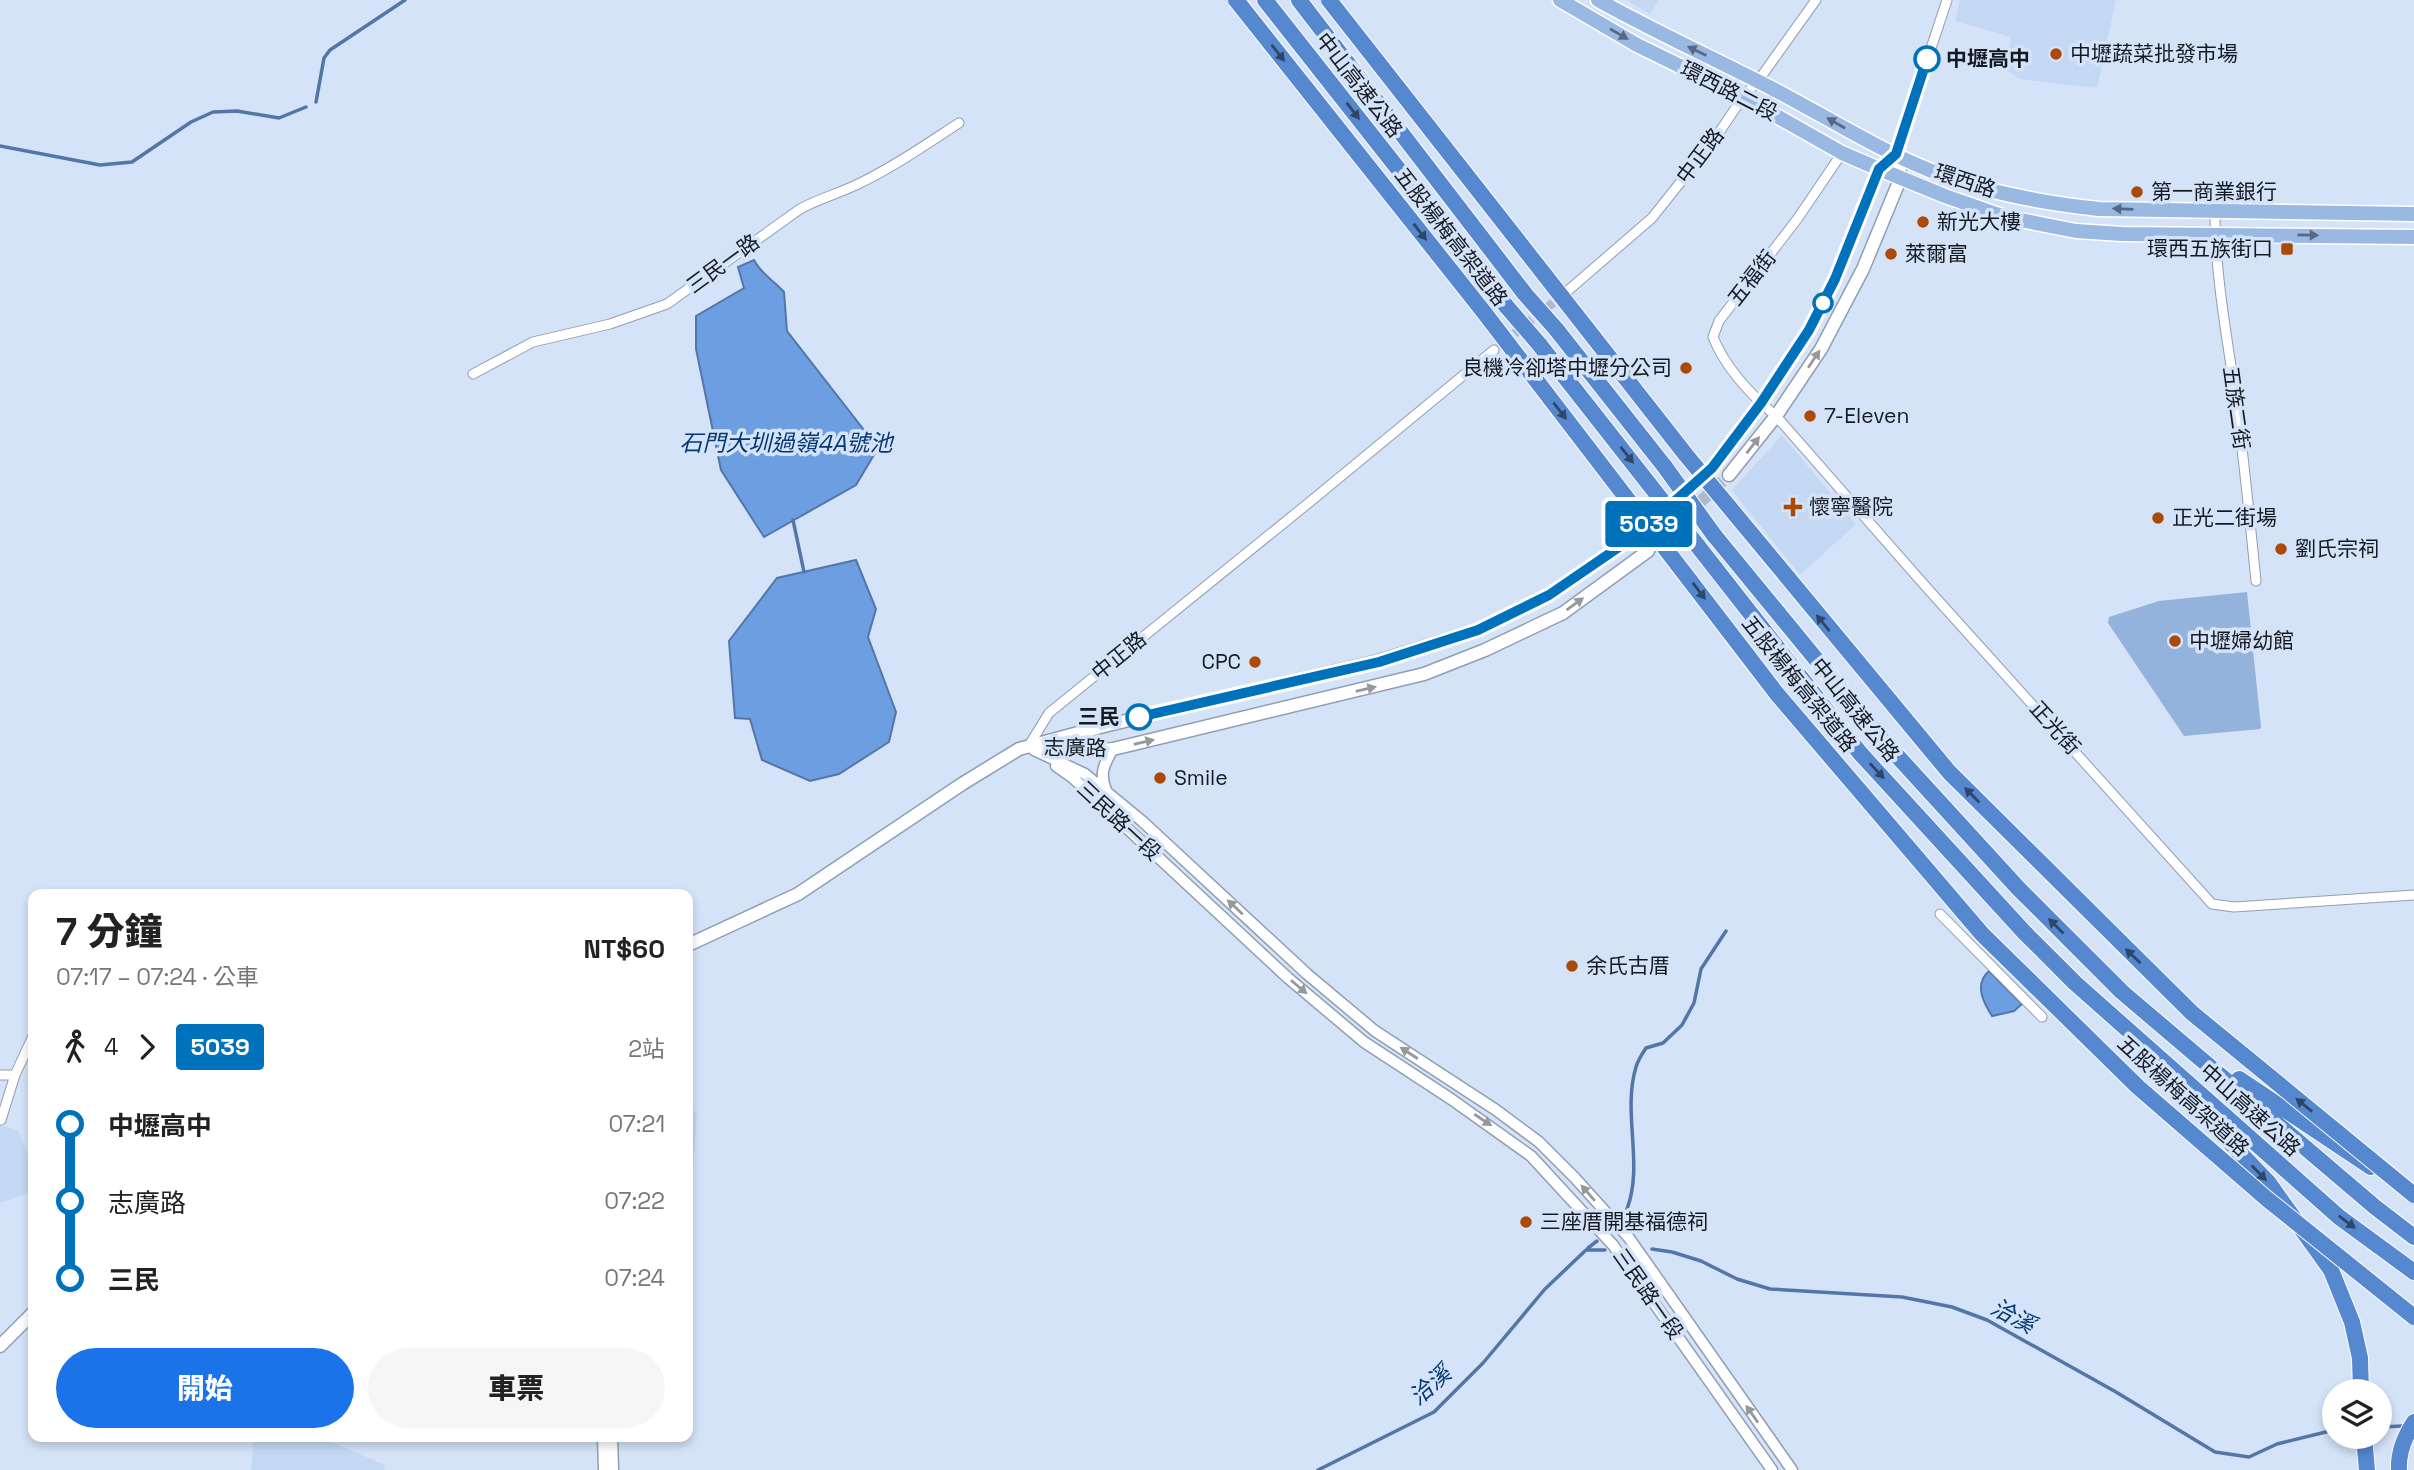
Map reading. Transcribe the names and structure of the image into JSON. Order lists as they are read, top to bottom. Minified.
{"streets":{"highway":["中山高速公路","五股楊梅高架道路"],"main road":["環西路二段","環西路","志廣路"],"street":["中正路","三民一路","五福街","五族二街","正光街","三民路一段"]},"crossings":[["環西路二段","中正路"],["環西路二段","環西路"],["環西路二段","五福街"],["中正路","志廣路"],["中正路","三民路一段"],["環西路","五族二街"],["五福街","正光街"],["志廣路","三民路一段"]],"water":["石門大圳過嶺4A號池","洽溪"],"places":{"other":["中壢蔬菜批發市場","中壢高中","第一商業銀行","新光大樓","萊爾富","良機冷卻塔中壢分公司","7-Eleven","正光二街場","劉氏宗祠","中壢婦幼館","CPC","三民","Smile","余氏古厝","三座厝開基福德祠"],"transit":["環西五族街口"],"health":["懷寧醫院"]},"lines":["bus line 5039"],"page":{"on_map":"5039","heading":["7 分鐘","07:17 – 07:24 · 公車","NT$60"],"legs":["4","5039","2站"],"list":[{"name":"中壢高中","value":"07:21"},{"name":"志廣路","value":"07:22"},{"name":"三民","value":"07:24"}],"buttons":["開始","車票"]}}
